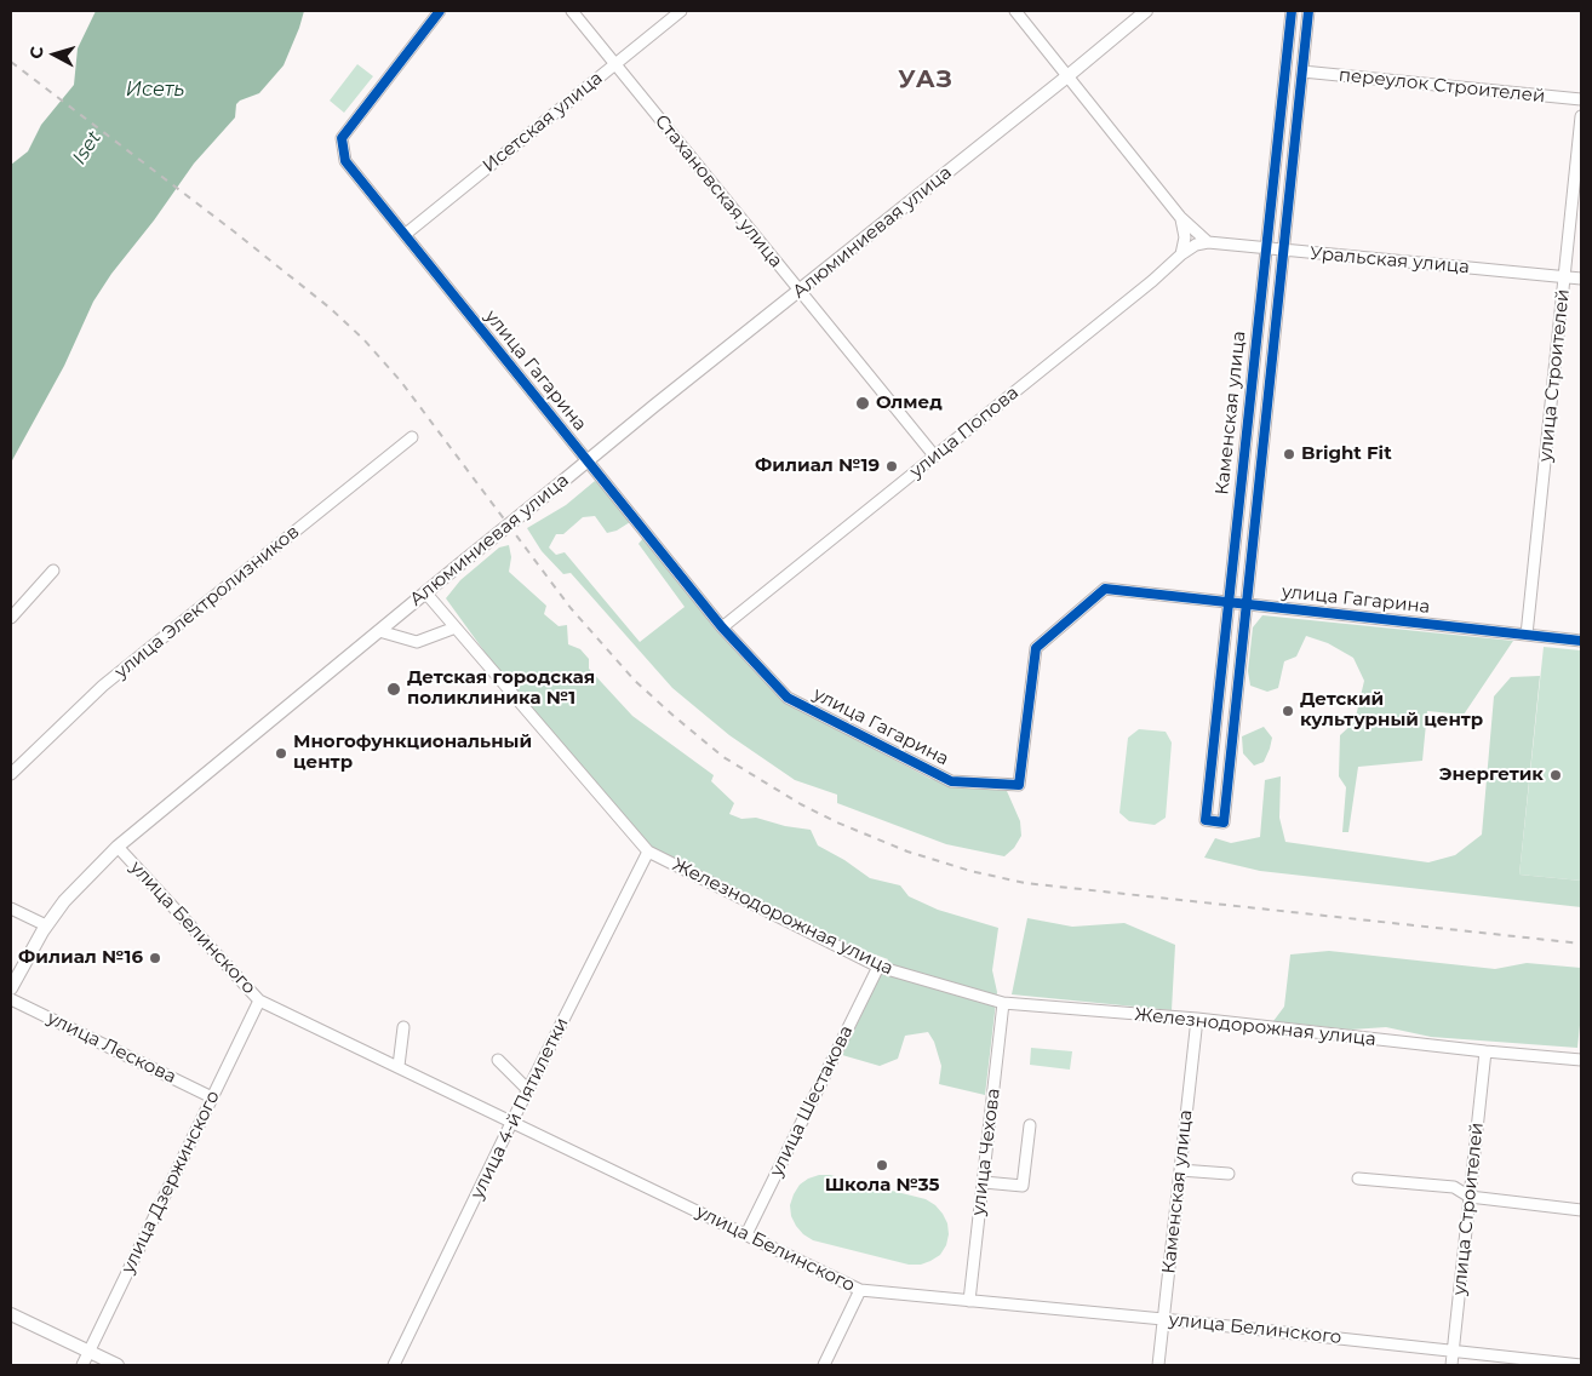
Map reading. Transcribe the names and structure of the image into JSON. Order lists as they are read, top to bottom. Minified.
{"streets":{"main road":["Алюминиевая улица"],"street":["переулок Строителей","Исетская улица","Стахановская улица","Уральская улица","улица Гагарина","улица Строителей","Каменская улица","улица Попова","улица Электролизников","Железнодорожная улица","улица Белинского","улица Лескова","улица Шестакова","улица 4-й Пятилетки","улица Чехова","улица Дзержинского"]},"crossings":[["переулок Строителей","Каменская улица"],["Исетская улица","Стахановская улица"],["Исетская улица","улица Гагарина"],["Стахановская улица","Алюминиевая улица"],["Стахановская улица","улица Попова"],["Алюминиевая улица","улица Гагарина"],["Алюминиевая улица","Железнодорожная улица"],["Алюминиевая улица","улица Белинского"],["Уральская улица","улица Строителей"],["Уральская улица","Каменская улица"],["Уральская улица","улица Попова"],["улица Гагарина","улица Строителей"],["улица Гагарина","Каменская улица"],["улица Гагарина","улица Попова"],["улица Строителей","Железнодорожная улица"],["улица Строителей","улица Белинского"],["Каменская улица","Железнодорожная улица"],["Каменская улица","улица Белинского"],["Железнодорожная улица","улица Шестакова"],["Железнодорожная улица","улица 4-й Пятилетки"],["Железнодорожная улица","улица Чехова"],["улица Белинского","улица Шестакова"],["улица Белинского","улица 4-й Пятилетки"],["улица Белинского","улица Чехова"],["улица Белинского","улица Дзержинского"],["улица Лескова","улица Дзержинского"]],"districts":["УАЗ"],"water":["Исеть","Iset"],"places":["Олмед","Bright Fit","Филиал №19","Детская городская поликлиника №1","Детский культурный центр","Многофункциональный центр","Энергетик","Филиал №16","Школа №35"],"north":"left"}
